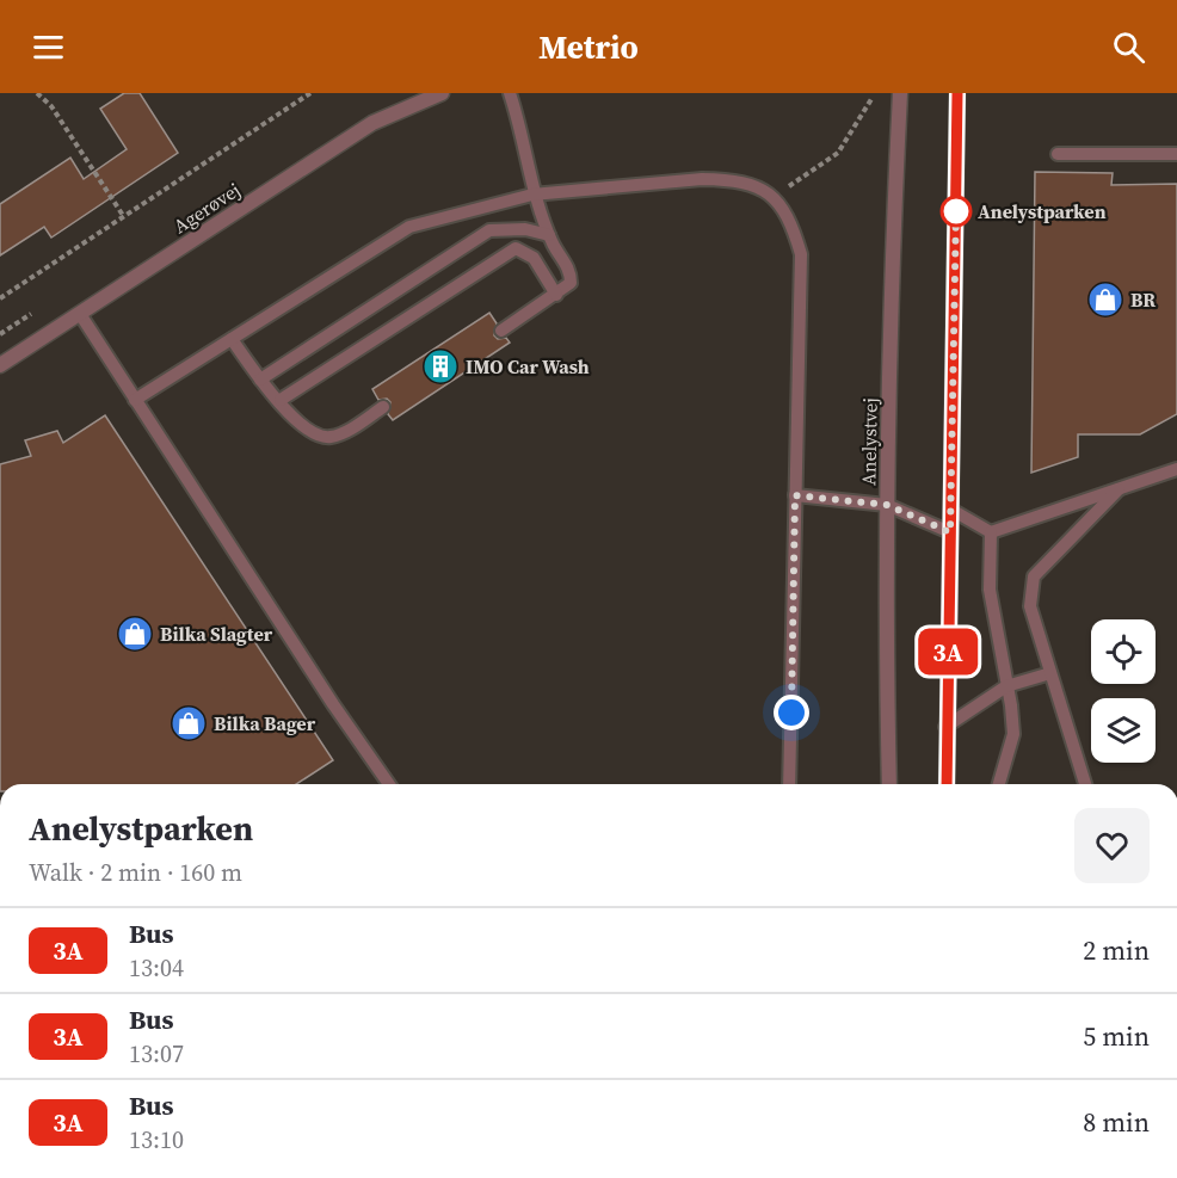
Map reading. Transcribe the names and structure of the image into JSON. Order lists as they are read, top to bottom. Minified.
{"streets":{"street":["Agerøvej","Anelystvej"]},"places":{"other":["Anelystparken"],"shop":["BR","Bilka Slagter","Bilka Bager"],"building":["IMO Car Wash"]},"lines":["bus line 3A"],"page":{"header":"Metrio","on_map":"3A","heading":["Anelystparken","Walk · 2 min · 160 m"],"list":[{"mark":"3A","name":"Bus","note":"13:04","value":"2 min"},{"mark":"3A","name":"Bus","note":"13:07","value":"5 min"},{"mark":"3A","name":"Bus","note":"13:10","value":"8 min"}]}}
